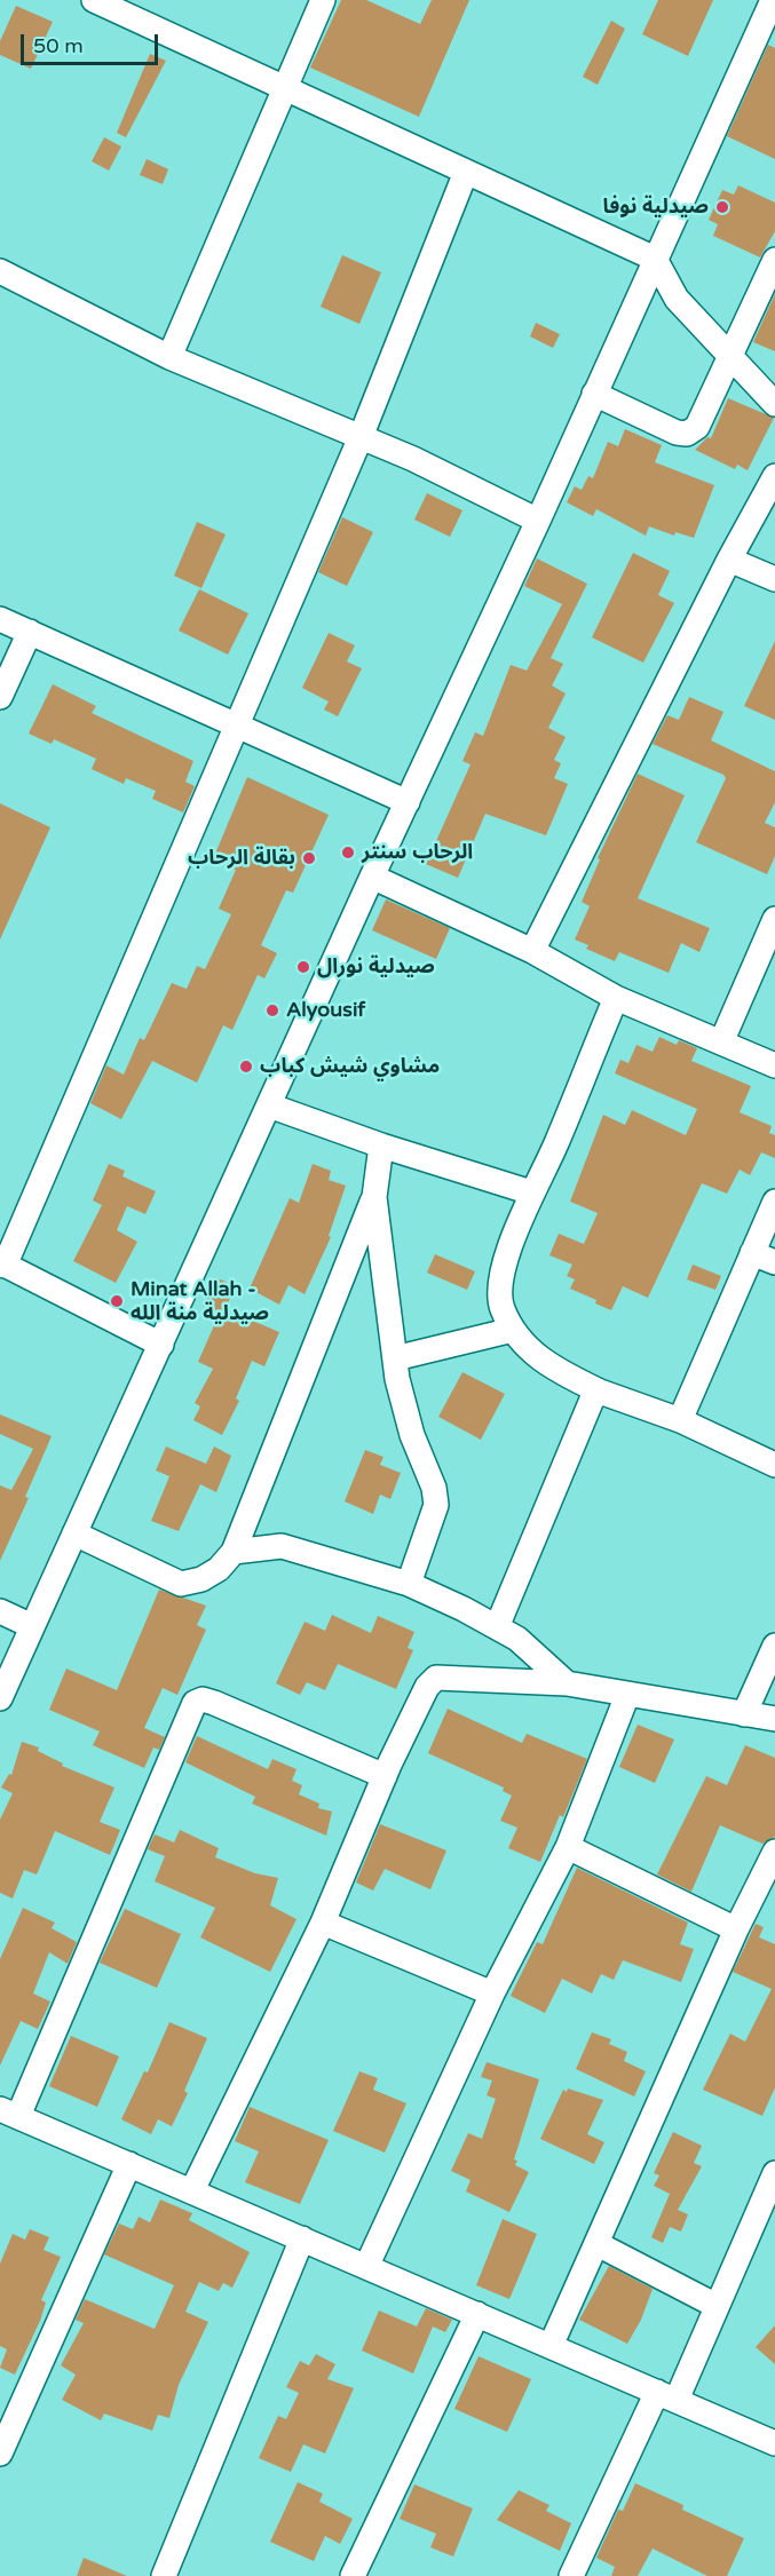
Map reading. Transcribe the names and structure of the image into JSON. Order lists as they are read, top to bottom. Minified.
{"places":["صيدلية نوفا","الرحاب سنتر","بقالة الرحاب","صيدلية نورال","Alyousif","مشاوي شيش كباب","Minat Allah - صيدلية منة الله"],"scale_bar":"50 m"}
